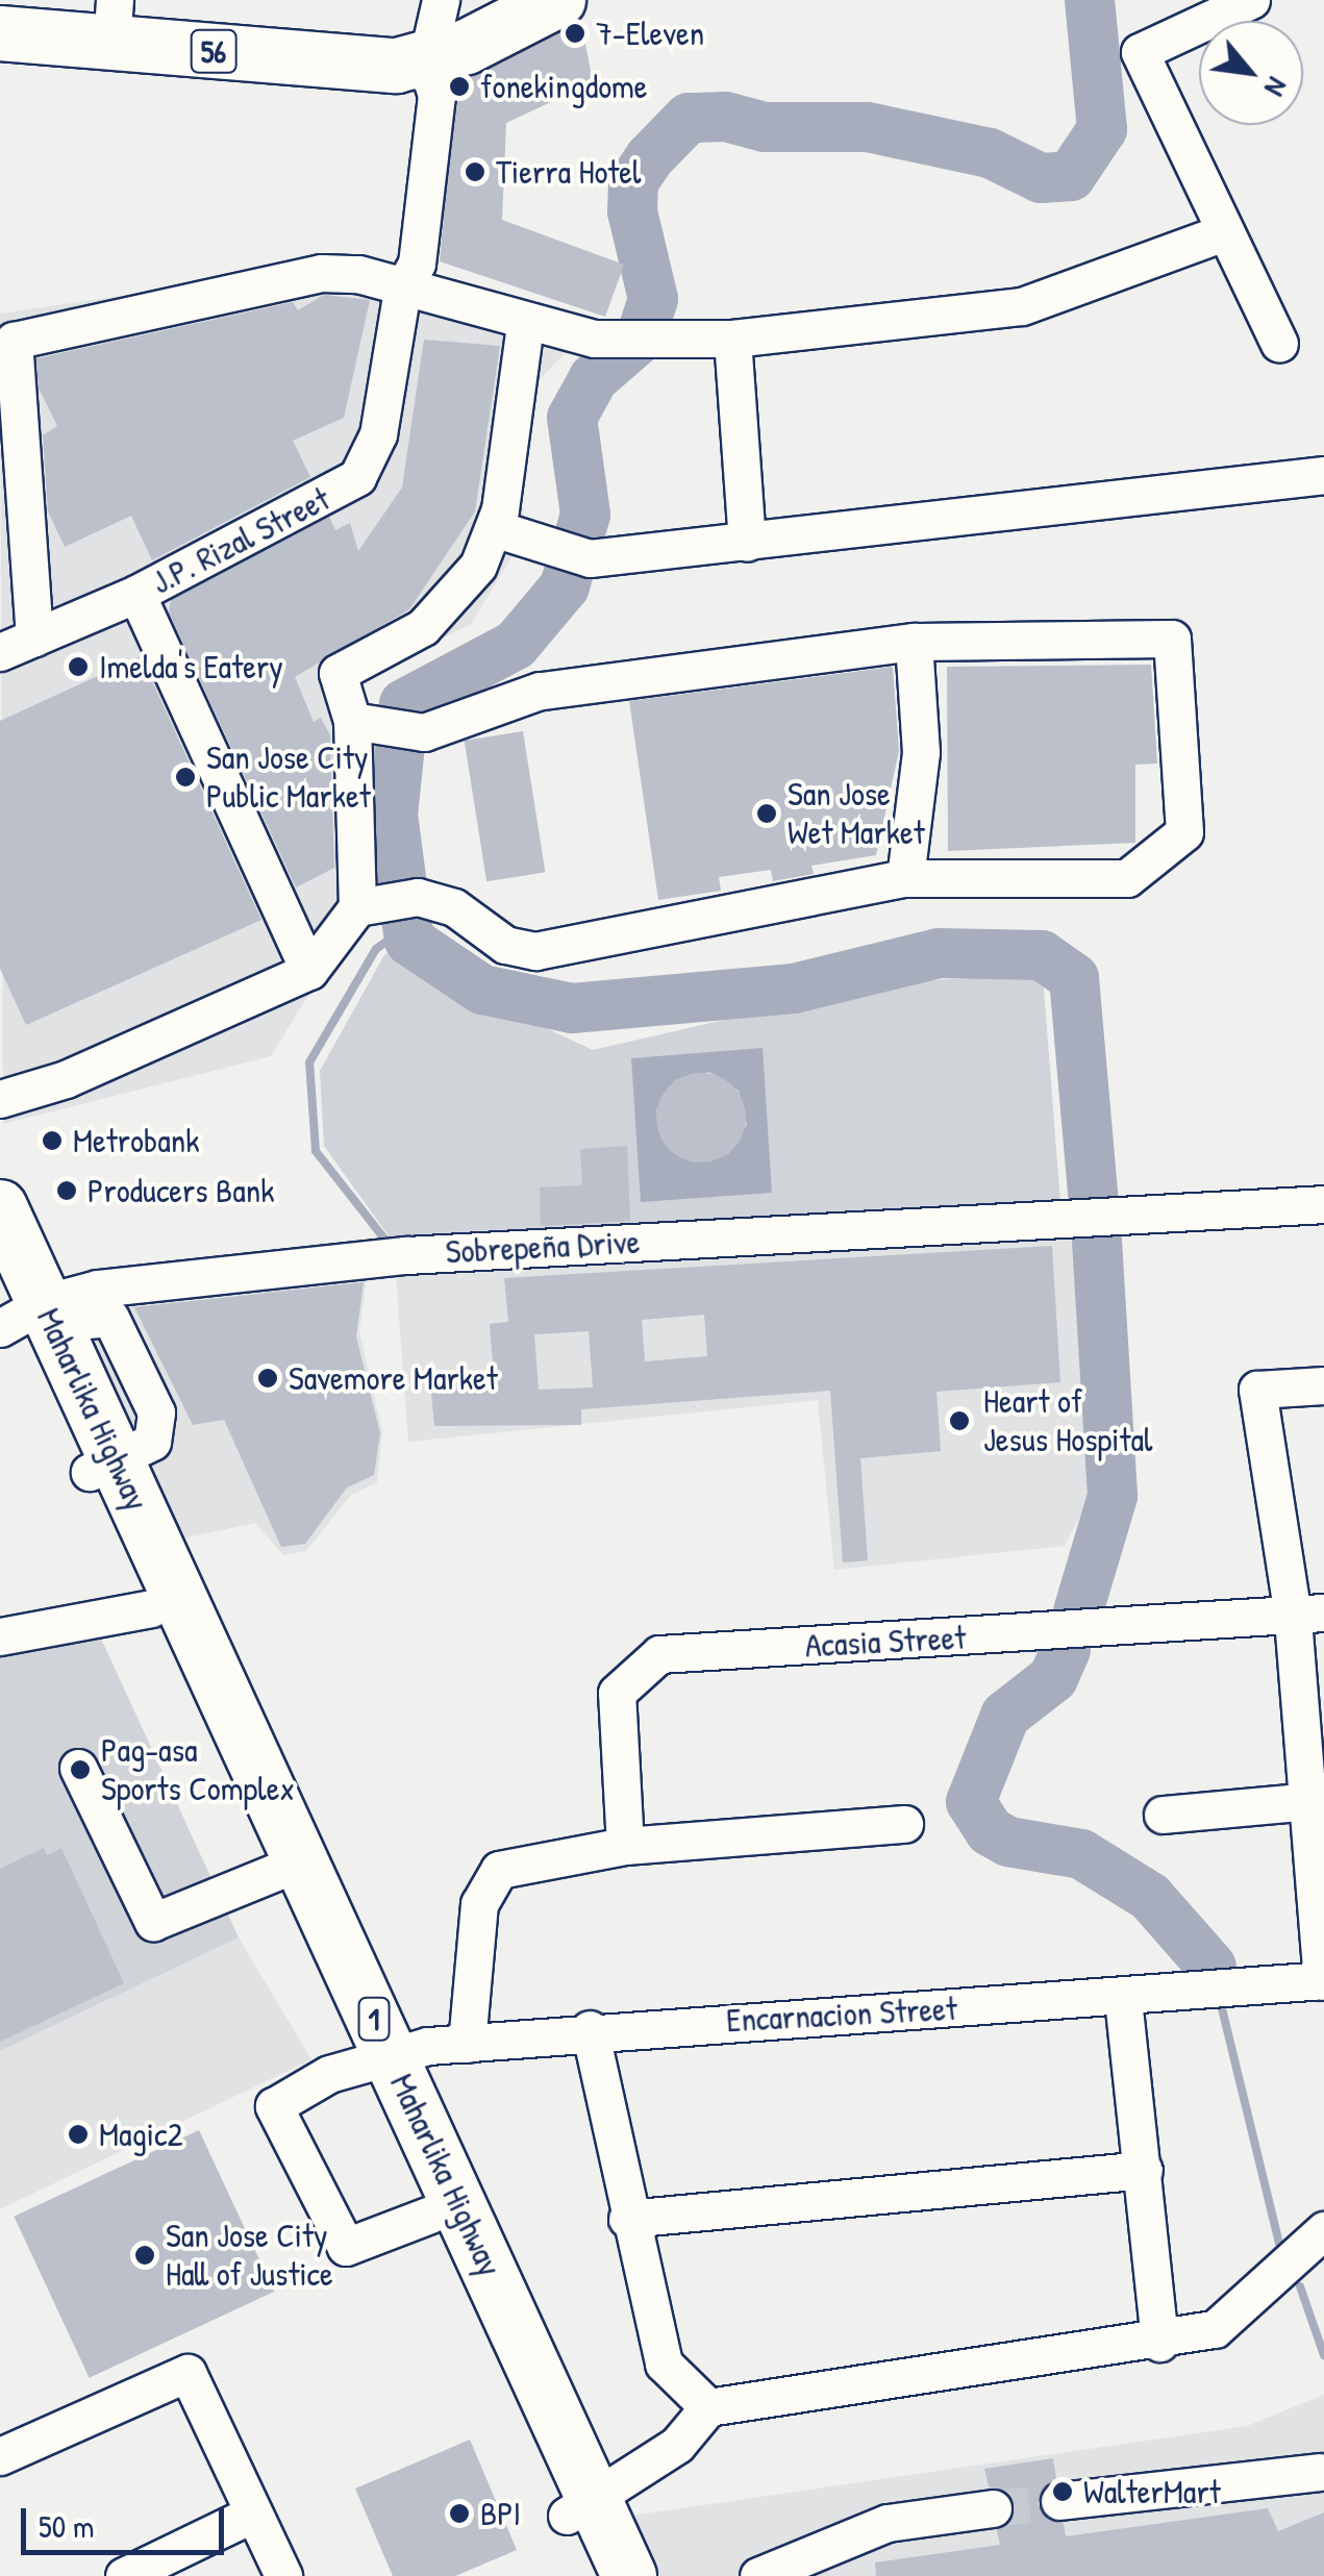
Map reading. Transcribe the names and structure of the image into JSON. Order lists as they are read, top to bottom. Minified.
{"streets":{"highway":["56","Maharlika Highway","1"],"street":["J.P. Rizal Street","Sobrepeña Drive","Acasia Street","Encarnacion Street"]},"crossings":[["56","J.P. Rizal Street"],["Sobrepeña Drive","Maharlika Highway"],["Maharlika Highway","Encarnacion Street"]],"places":["7-Eleven","fonekingdome","Tierra Hotel","Imelda's Eatery","San Jose City Public Market","San Jose Wet Market","Metrobank","Producers Bank","Savemore Market","Heart of Jesus Hospital","Pag-asa Sports Complex","Magic2","San Jose City Hall of Justice","WalterMart","BPI"],"scale_bar":"50 m","north":"bottom right"}
